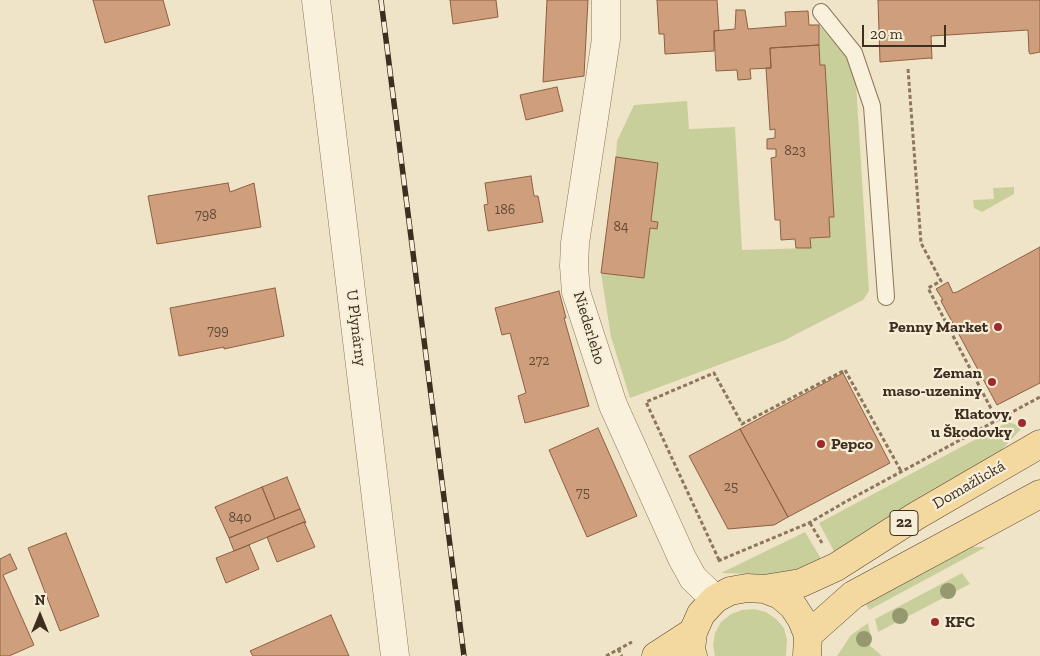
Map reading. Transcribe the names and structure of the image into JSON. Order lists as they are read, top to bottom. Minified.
{"streets":{"main road":["Domažlická","22"],"street":["U Plynárny","Niederleho"]},"crossings":[["Niederleho","22"],["Domažlická","22"]],"places":["Penny Market","Zeman maso-uzeniny","Klatovy, u Škodovky","Pepco","KFC"],"house_numbers":["823","186","798","84","799","272","25","75","840"],"scale_bar":"20 m","north":"top"}
